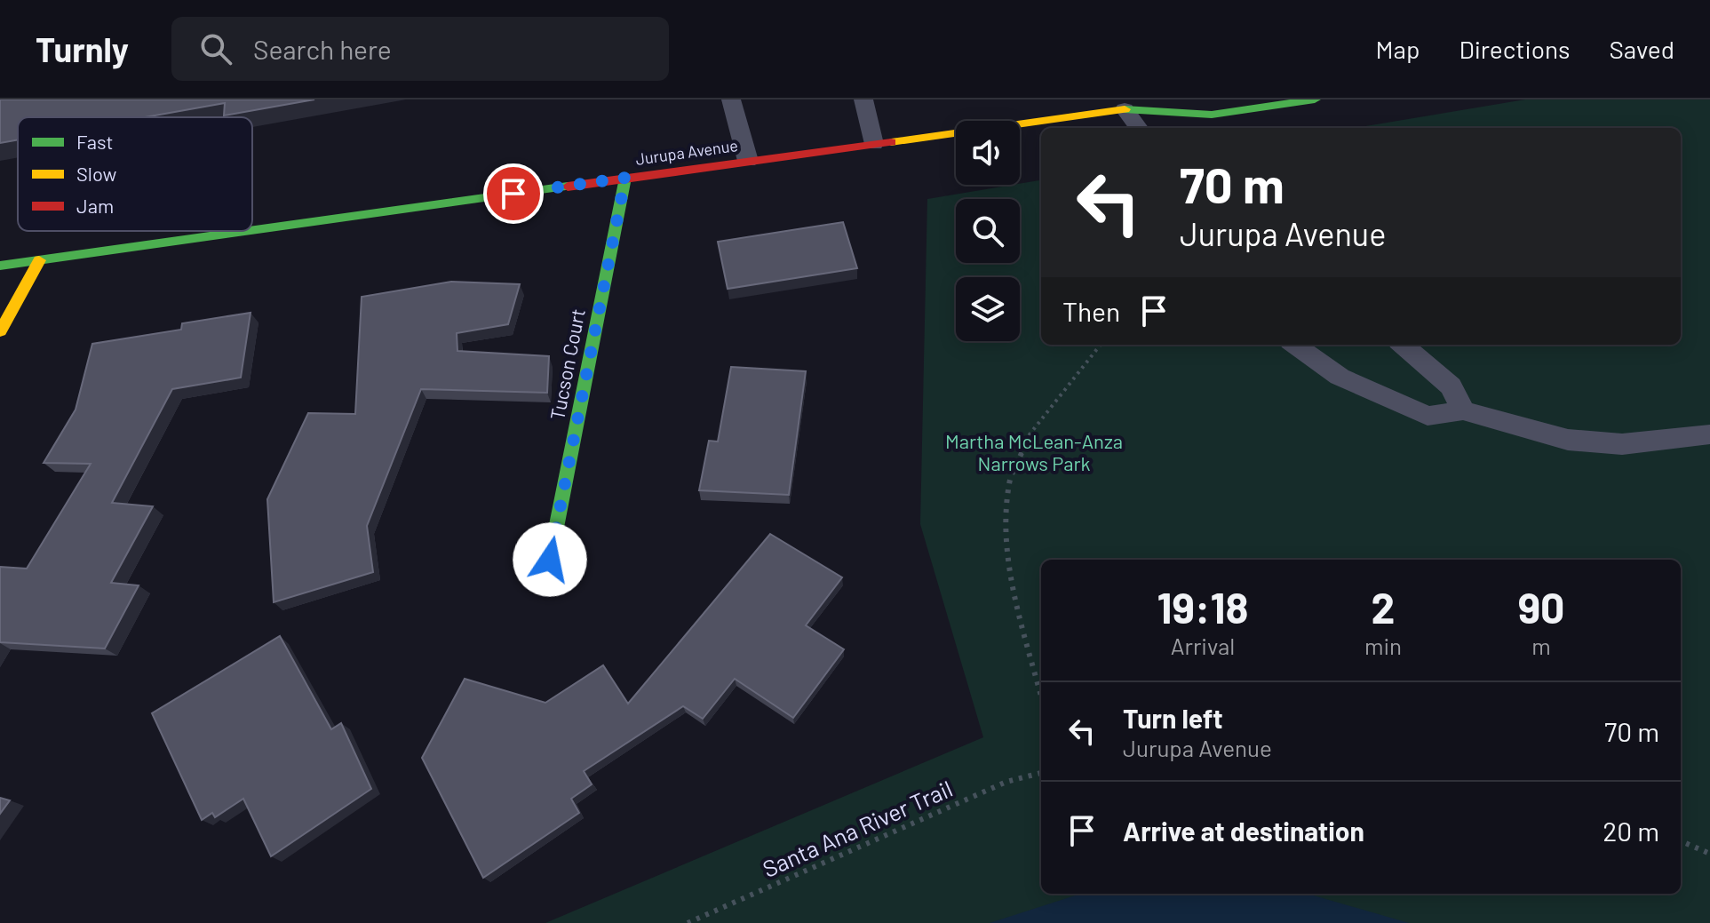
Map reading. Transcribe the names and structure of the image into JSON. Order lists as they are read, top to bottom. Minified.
{"streets":{"main road":["Jurupa Avenue","Tucson Court"],"path":["Santa Ana River Trail"]},"crossings":[["Jurupa Avenue","Tucson Court"]],"parks":["Martha McLean-Anza Narrows Park"],"legend":["Fast","Slow","Jam"],"page":{"header":"Turnly","search":"Search here","nav":["Map","Directions","Saved"],"turn":["70 m","Jurupa Avenue"],"then":"Then","eta":["19:18","Arrival","2","min","90","m"],"list":[{"name":"Turn left","note":"Jurupa Avenue","value":"70 m"},{"name":"Arrive at destination","value":"20 m"}]}}
